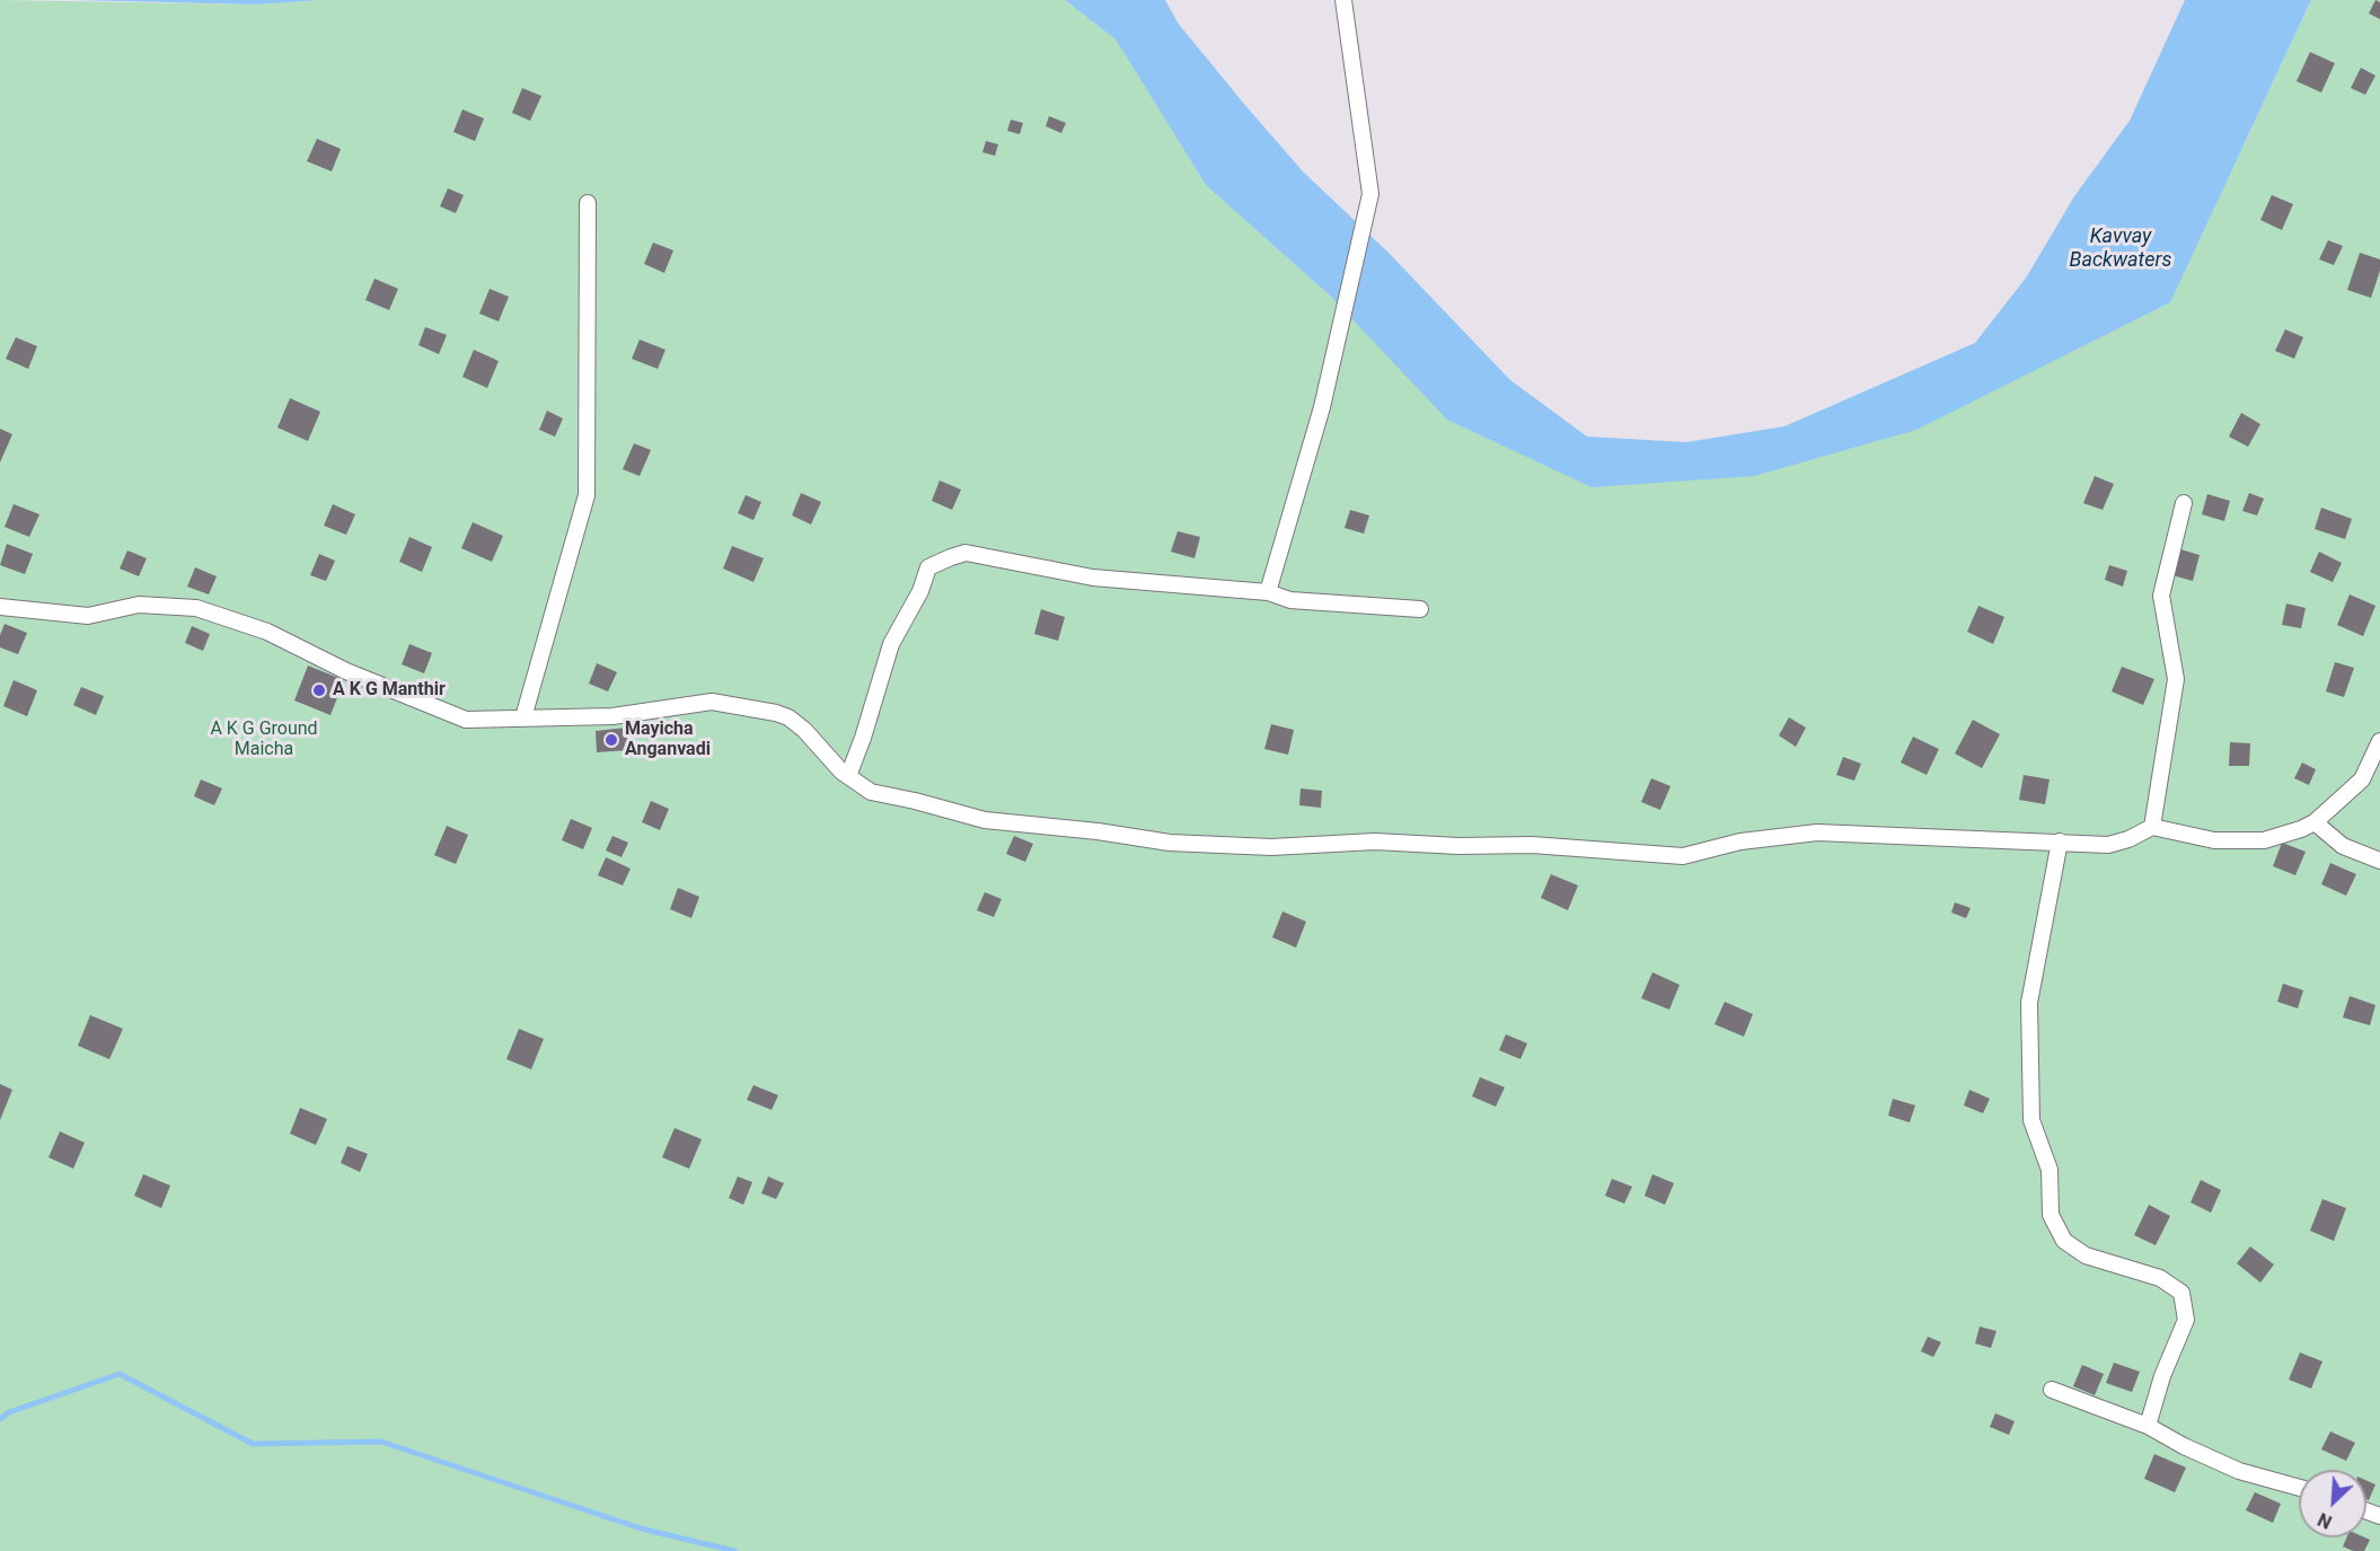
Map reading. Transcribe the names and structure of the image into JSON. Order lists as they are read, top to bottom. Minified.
{"water":["Kavvay Backwaters"],"parks":["A K G Ground Maicha"],"places":["A K G Manthir","Mayicha Anganvadi"],"north":"bottom left"}
